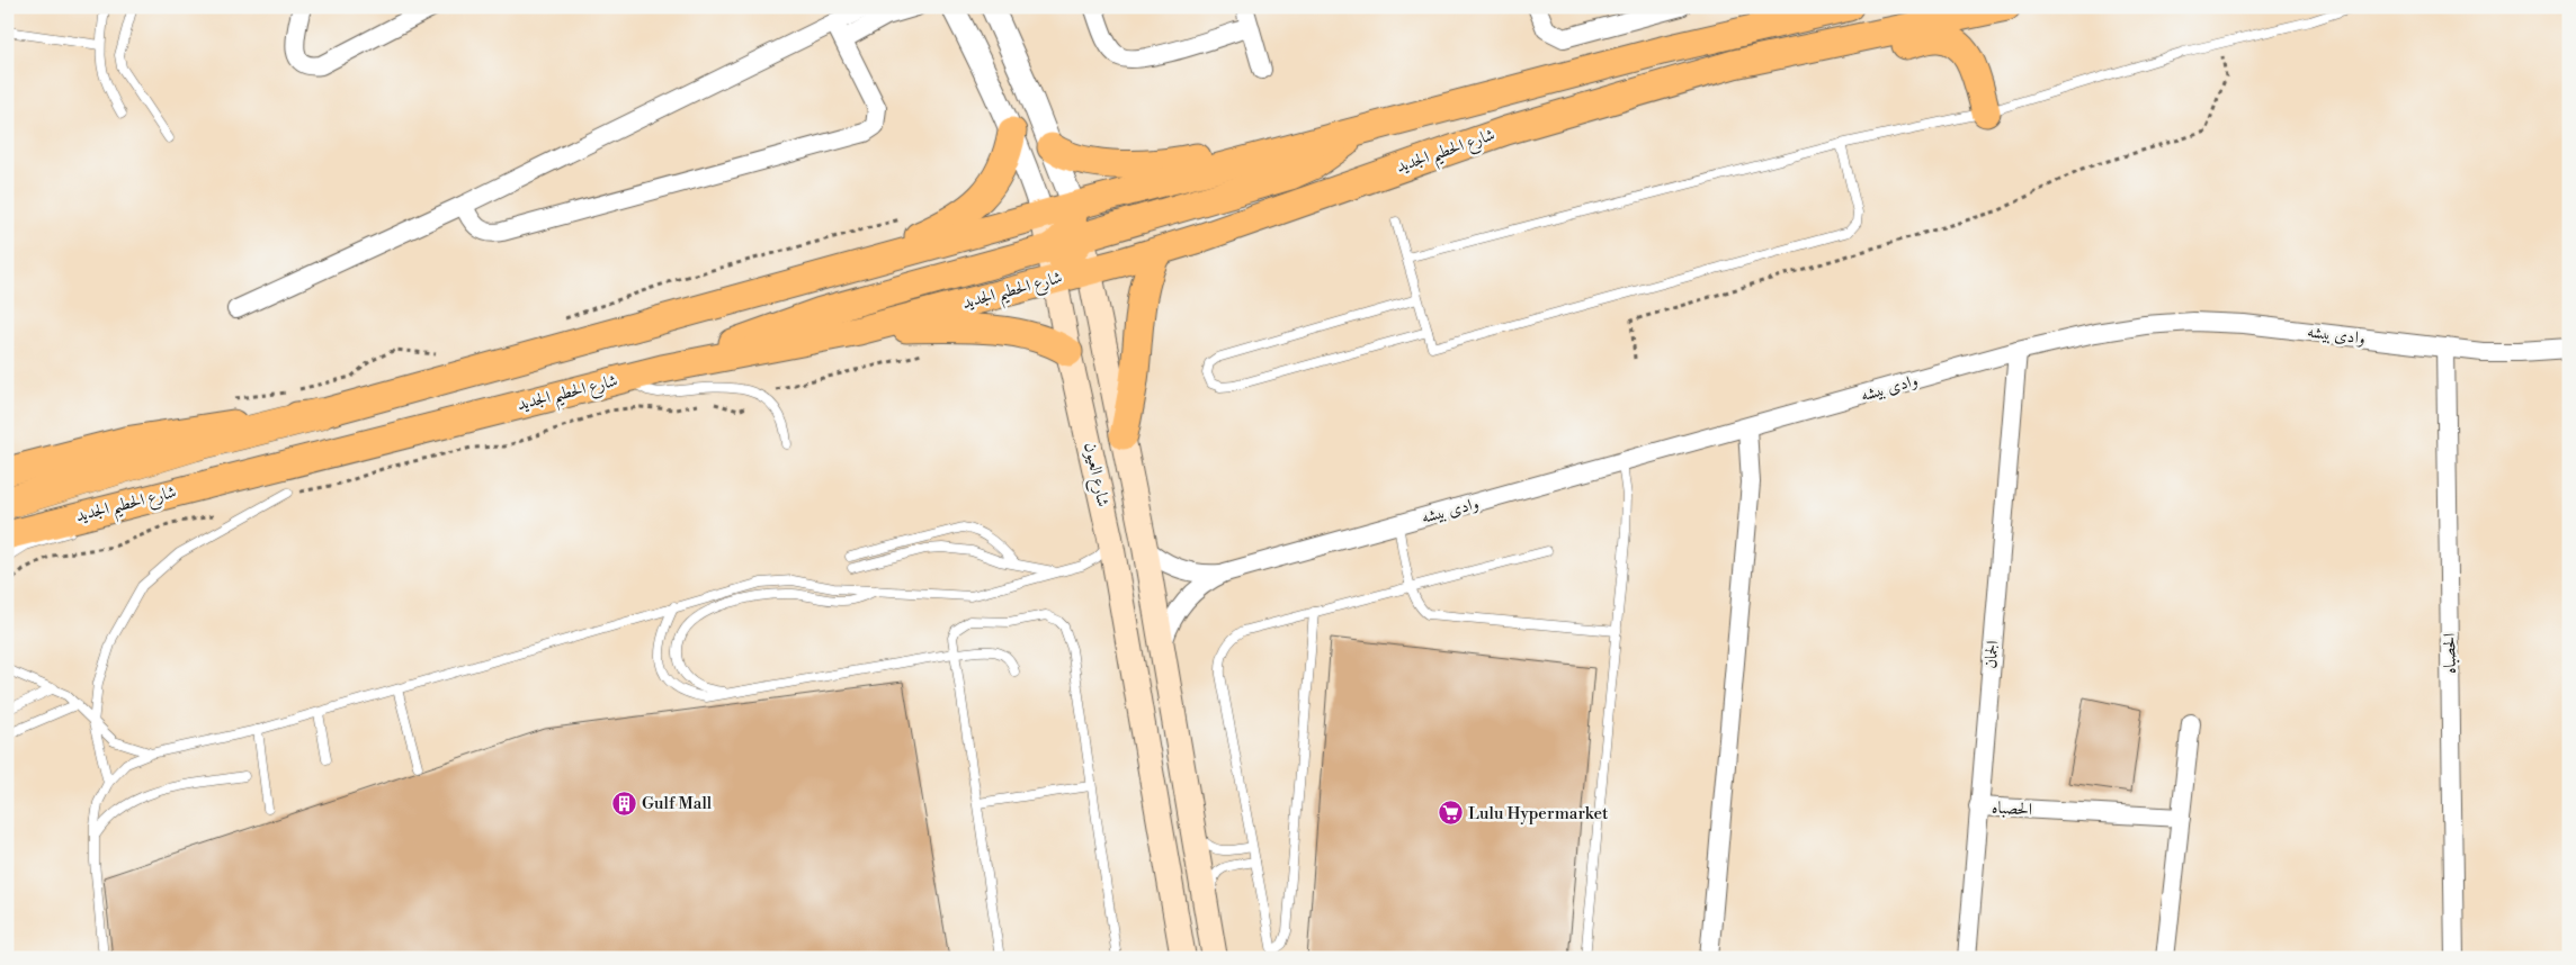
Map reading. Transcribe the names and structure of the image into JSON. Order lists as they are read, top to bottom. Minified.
{"streets":{"main road":["شارع الحطيم الجديد","شارع العيون"],"street":["وادى بيشه","الحصباه","الجمان"]},"crossings":[["شارع الحطيم الجديد","شارع العيون"],["وادى بيشه","شارع العيون"],["وادى بيشه","الحصباه"],["وادى بيشه","الجمان"],["الحصباه","الجمان"]],"places":{"building":["Gulf Mall"],"supermarket":["Lulu Hypermarket"]}}
